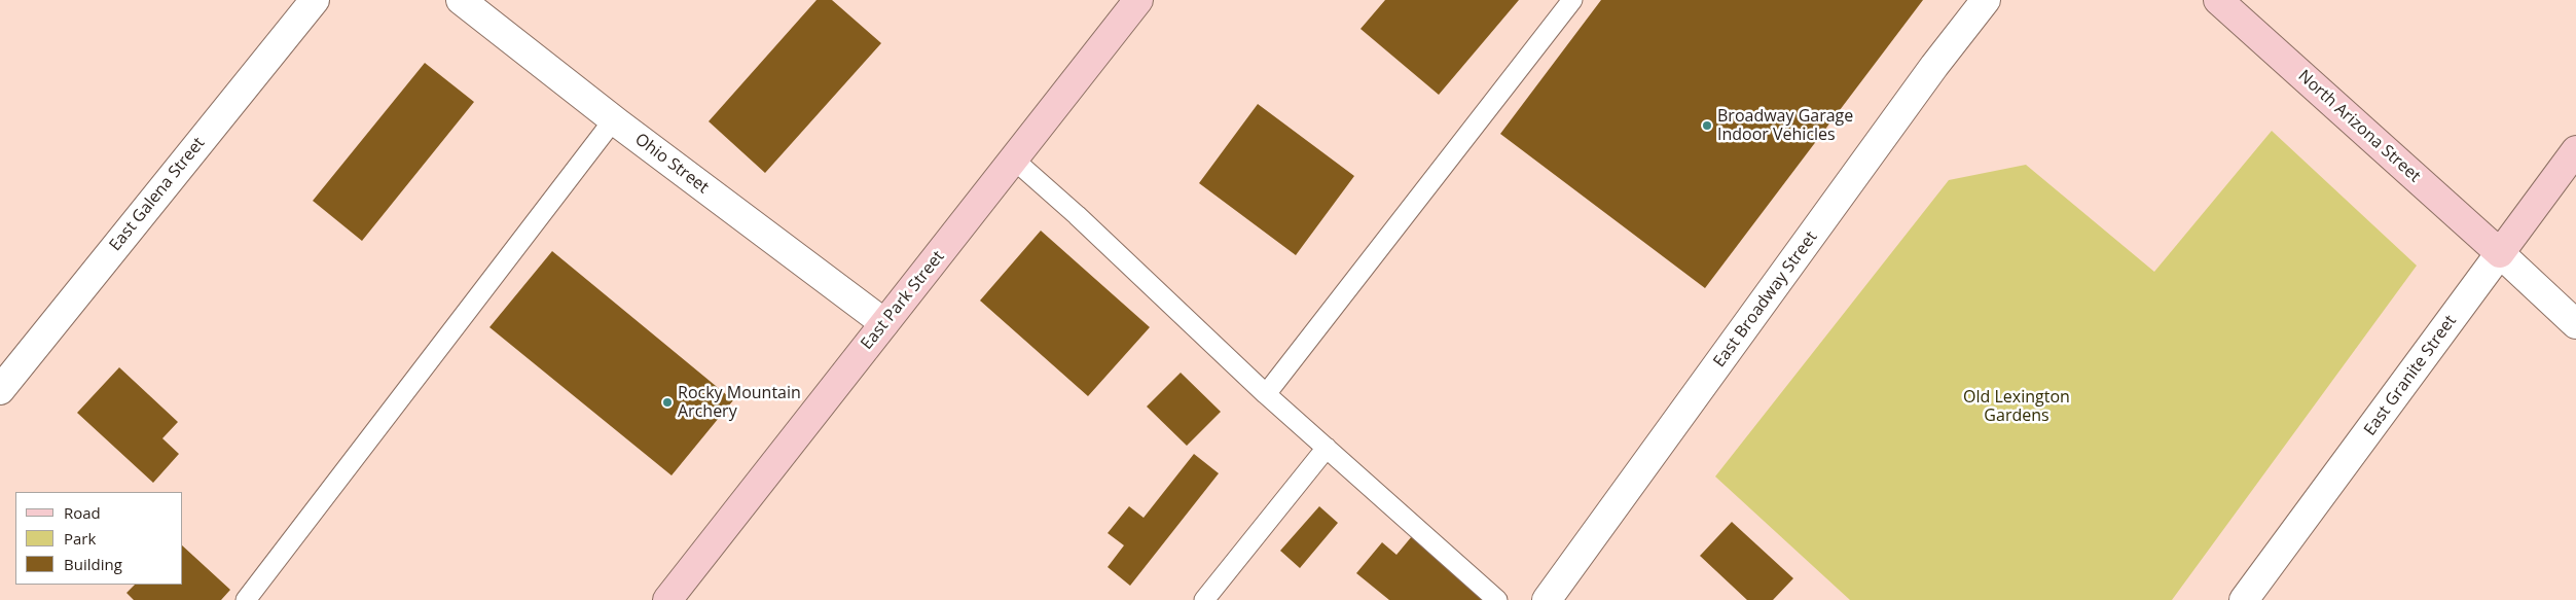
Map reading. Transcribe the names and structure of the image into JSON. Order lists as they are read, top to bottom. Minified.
{"streets":{"main road":["North Arizona Street","East Park Street","East Granite Street"],"street":["Ohio Street","East Galena Street","East Broadway Street"]},"crossings":[["North Arizona Street","East Granite Street"],["Ohio Street","East Park Street"]],"parks":["Old Lexington Gardens"],"places":["Broadway Garage Indoor Vehicles","Rocky Mountain Archery"],"legend":["Road","Park","Building"]}
